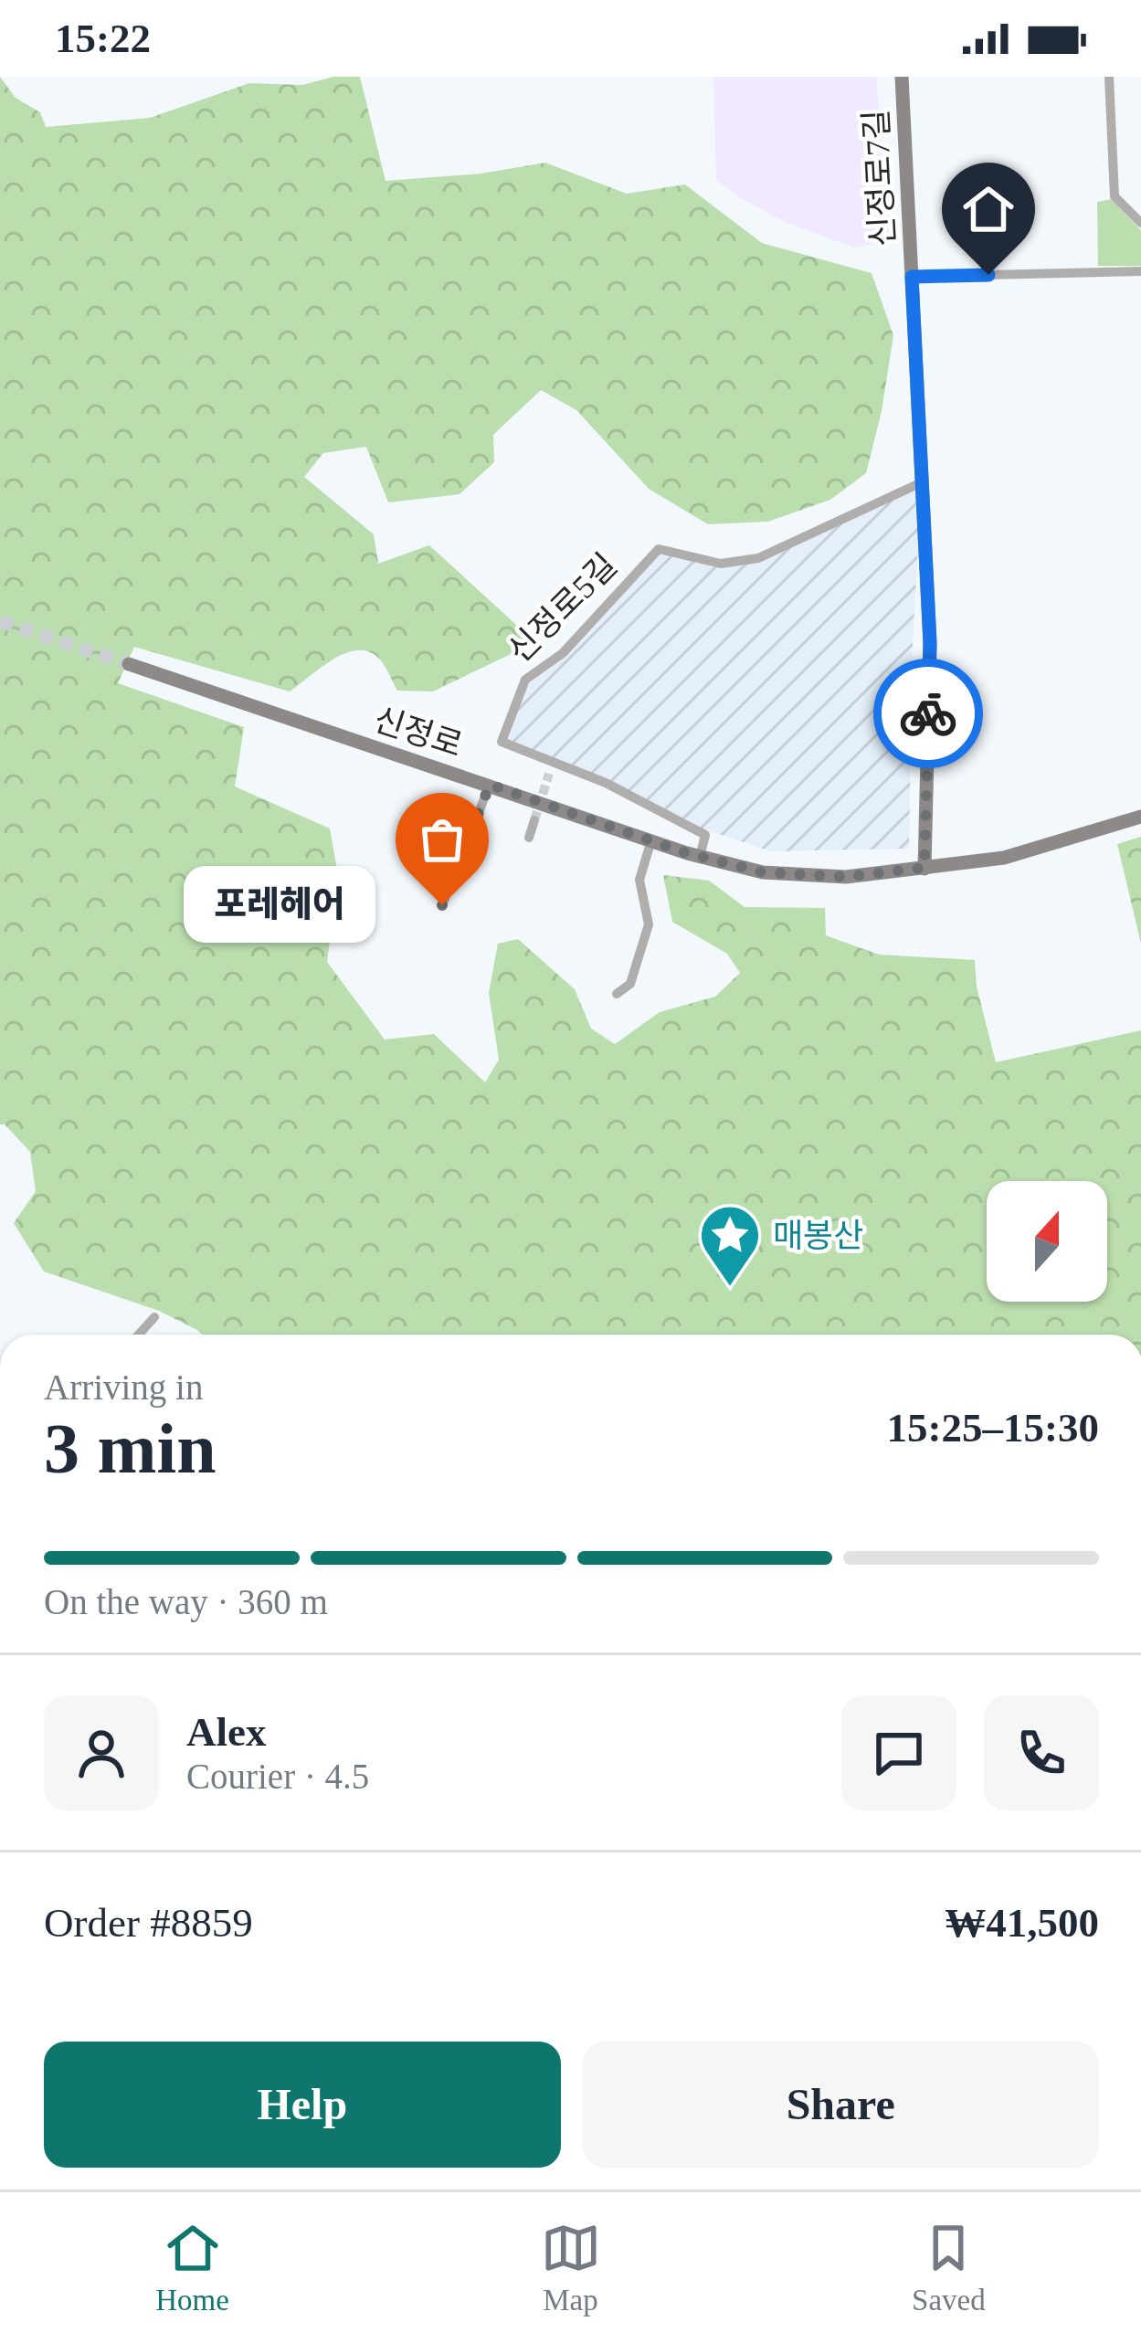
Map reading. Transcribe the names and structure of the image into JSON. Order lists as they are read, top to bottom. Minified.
{"streets":{"main road":["신정로7길","신정로"],"street":["신정로5길"]},"crossings":[["신정로7길","신정로5길"],["신정로7길","신정로"],["신정로5길","신정로"]],"places":{"other":["포레헤어"],"place":["매봉산"]},"north":"top","page":{"status":"15:22","bubble":"포레헤어","heading":["3 min","Arriving in","15:25–15:30"],"panel":["Alex","Courier · 4.5","Order #8859","₩41,500"],"bar":"On the way · 360 m","buttons":["Help","Share"],"tabs":["Home","Map","Saved"]}}
